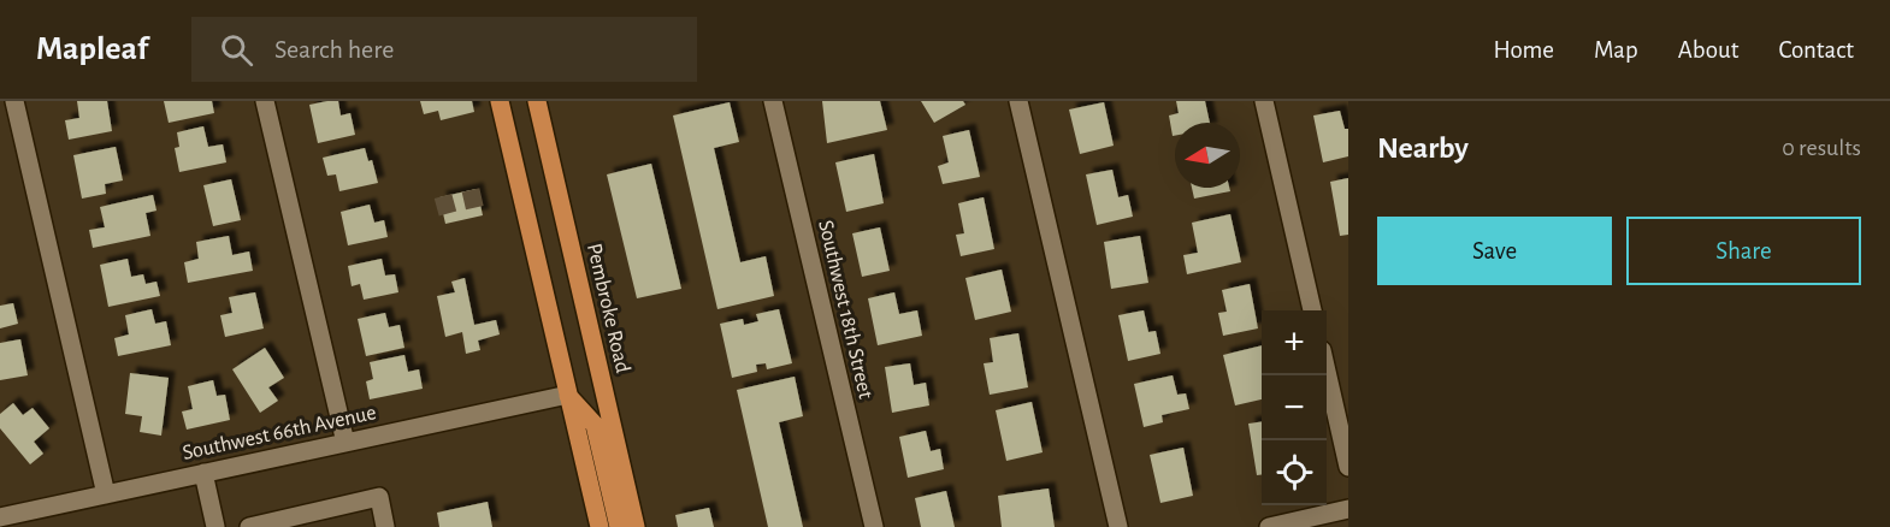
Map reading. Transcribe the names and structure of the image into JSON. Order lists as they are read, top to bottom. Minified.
{"streets":{"main road":["Pembroke Road"],"street":["Southwest 18th Street","Southwest 66th Avenue"]},"north":"left","page":{"header":"Mapleaf","search":"Search here","nav":["Home","Map","About","Contact"],"heading":["Nearby","0 results"],"buttons":["Save","Share"],"map_buttons":["+","−"]}}
